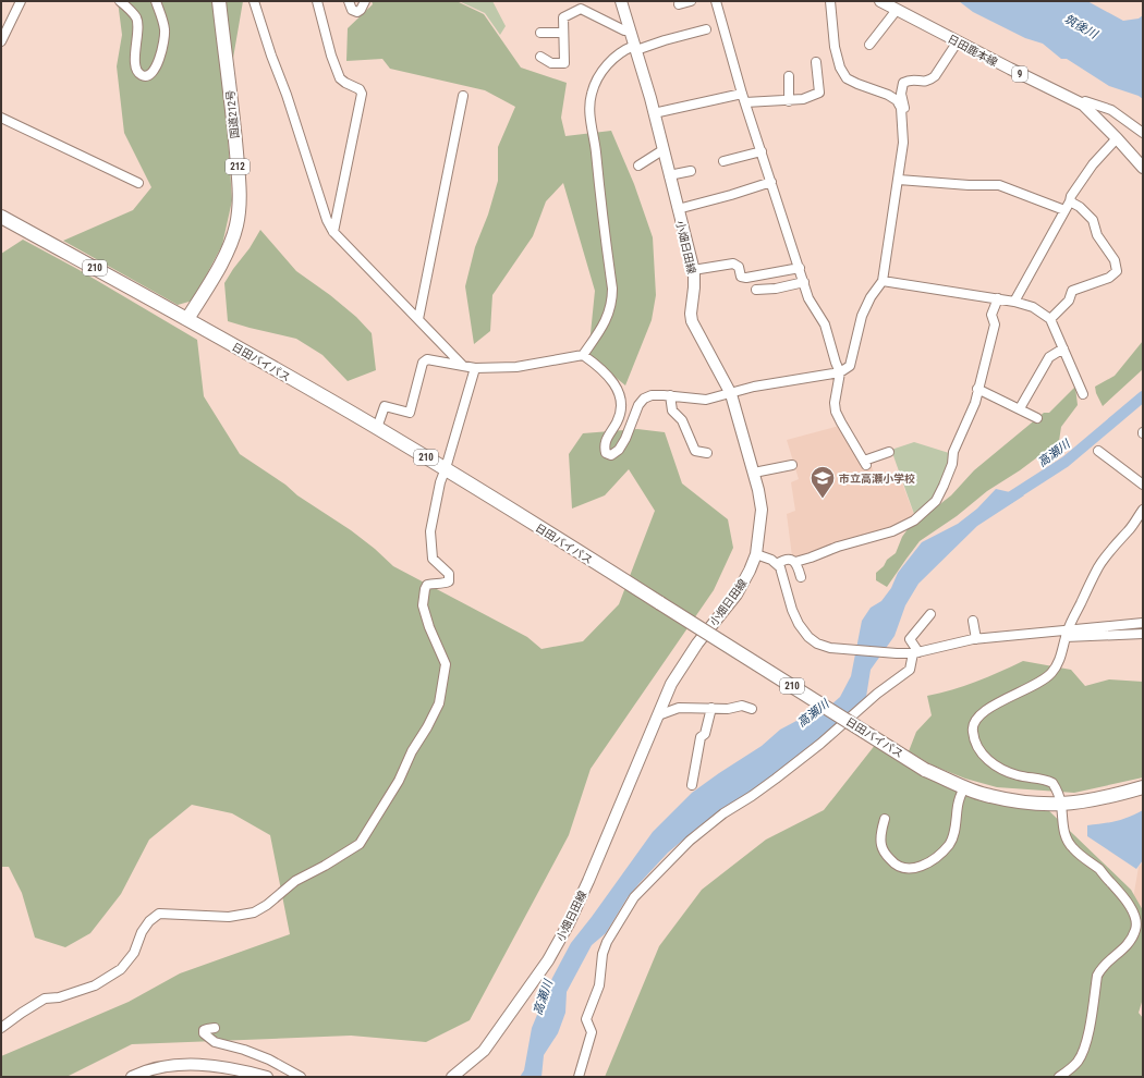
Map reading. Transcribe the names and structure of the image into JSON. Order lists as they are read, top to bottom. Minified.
{"streets":{"highway":["国道212号","212","210","日田バイパス"],"main road":["日田鹿本線","9","小畑日田線"]},"crossings":[["国道212号","日田バイパス"]],"water":["筑後川","高瀬川"],"places":{"school or university":["市立高瀬小学校"]}}
